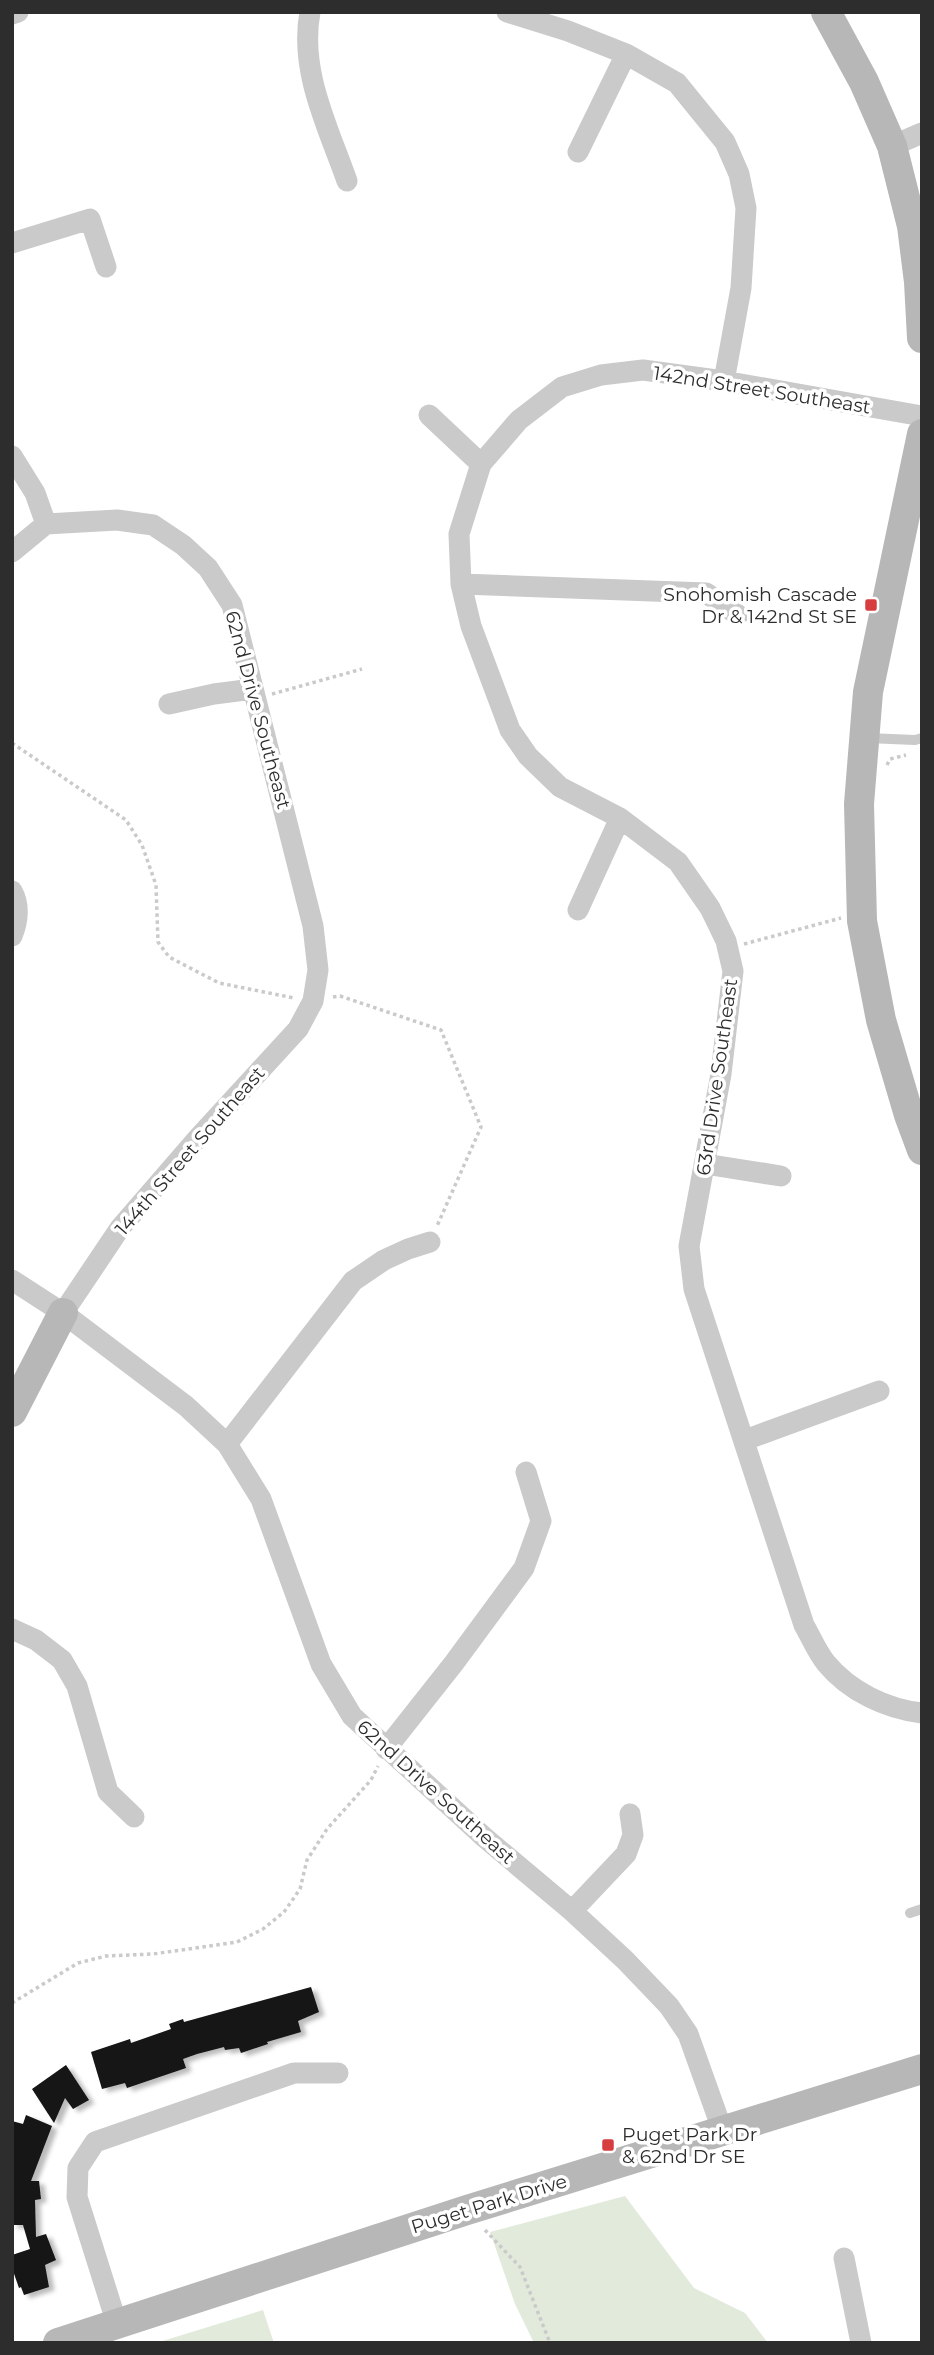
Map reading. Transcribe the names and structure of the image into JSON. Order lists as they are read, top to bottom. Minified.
{"streets":{"street":["142nd Street Southeast","62nd Drive Southeast","63rd Drive Southeast","144th Street Southeast","Puget Park Drive"]},"crossings":[["142nd Street Southeast","63rd Drive Southeast"],["62nd Drive Southeast","144th Street Southeast"],["62nd Drive Southeast","Puget Park Drive"]],"places":{"transit":["Snohomish Cascade Dr & 142nd St SE","Puget Park Dr & 62nd Dr SE"]}}
